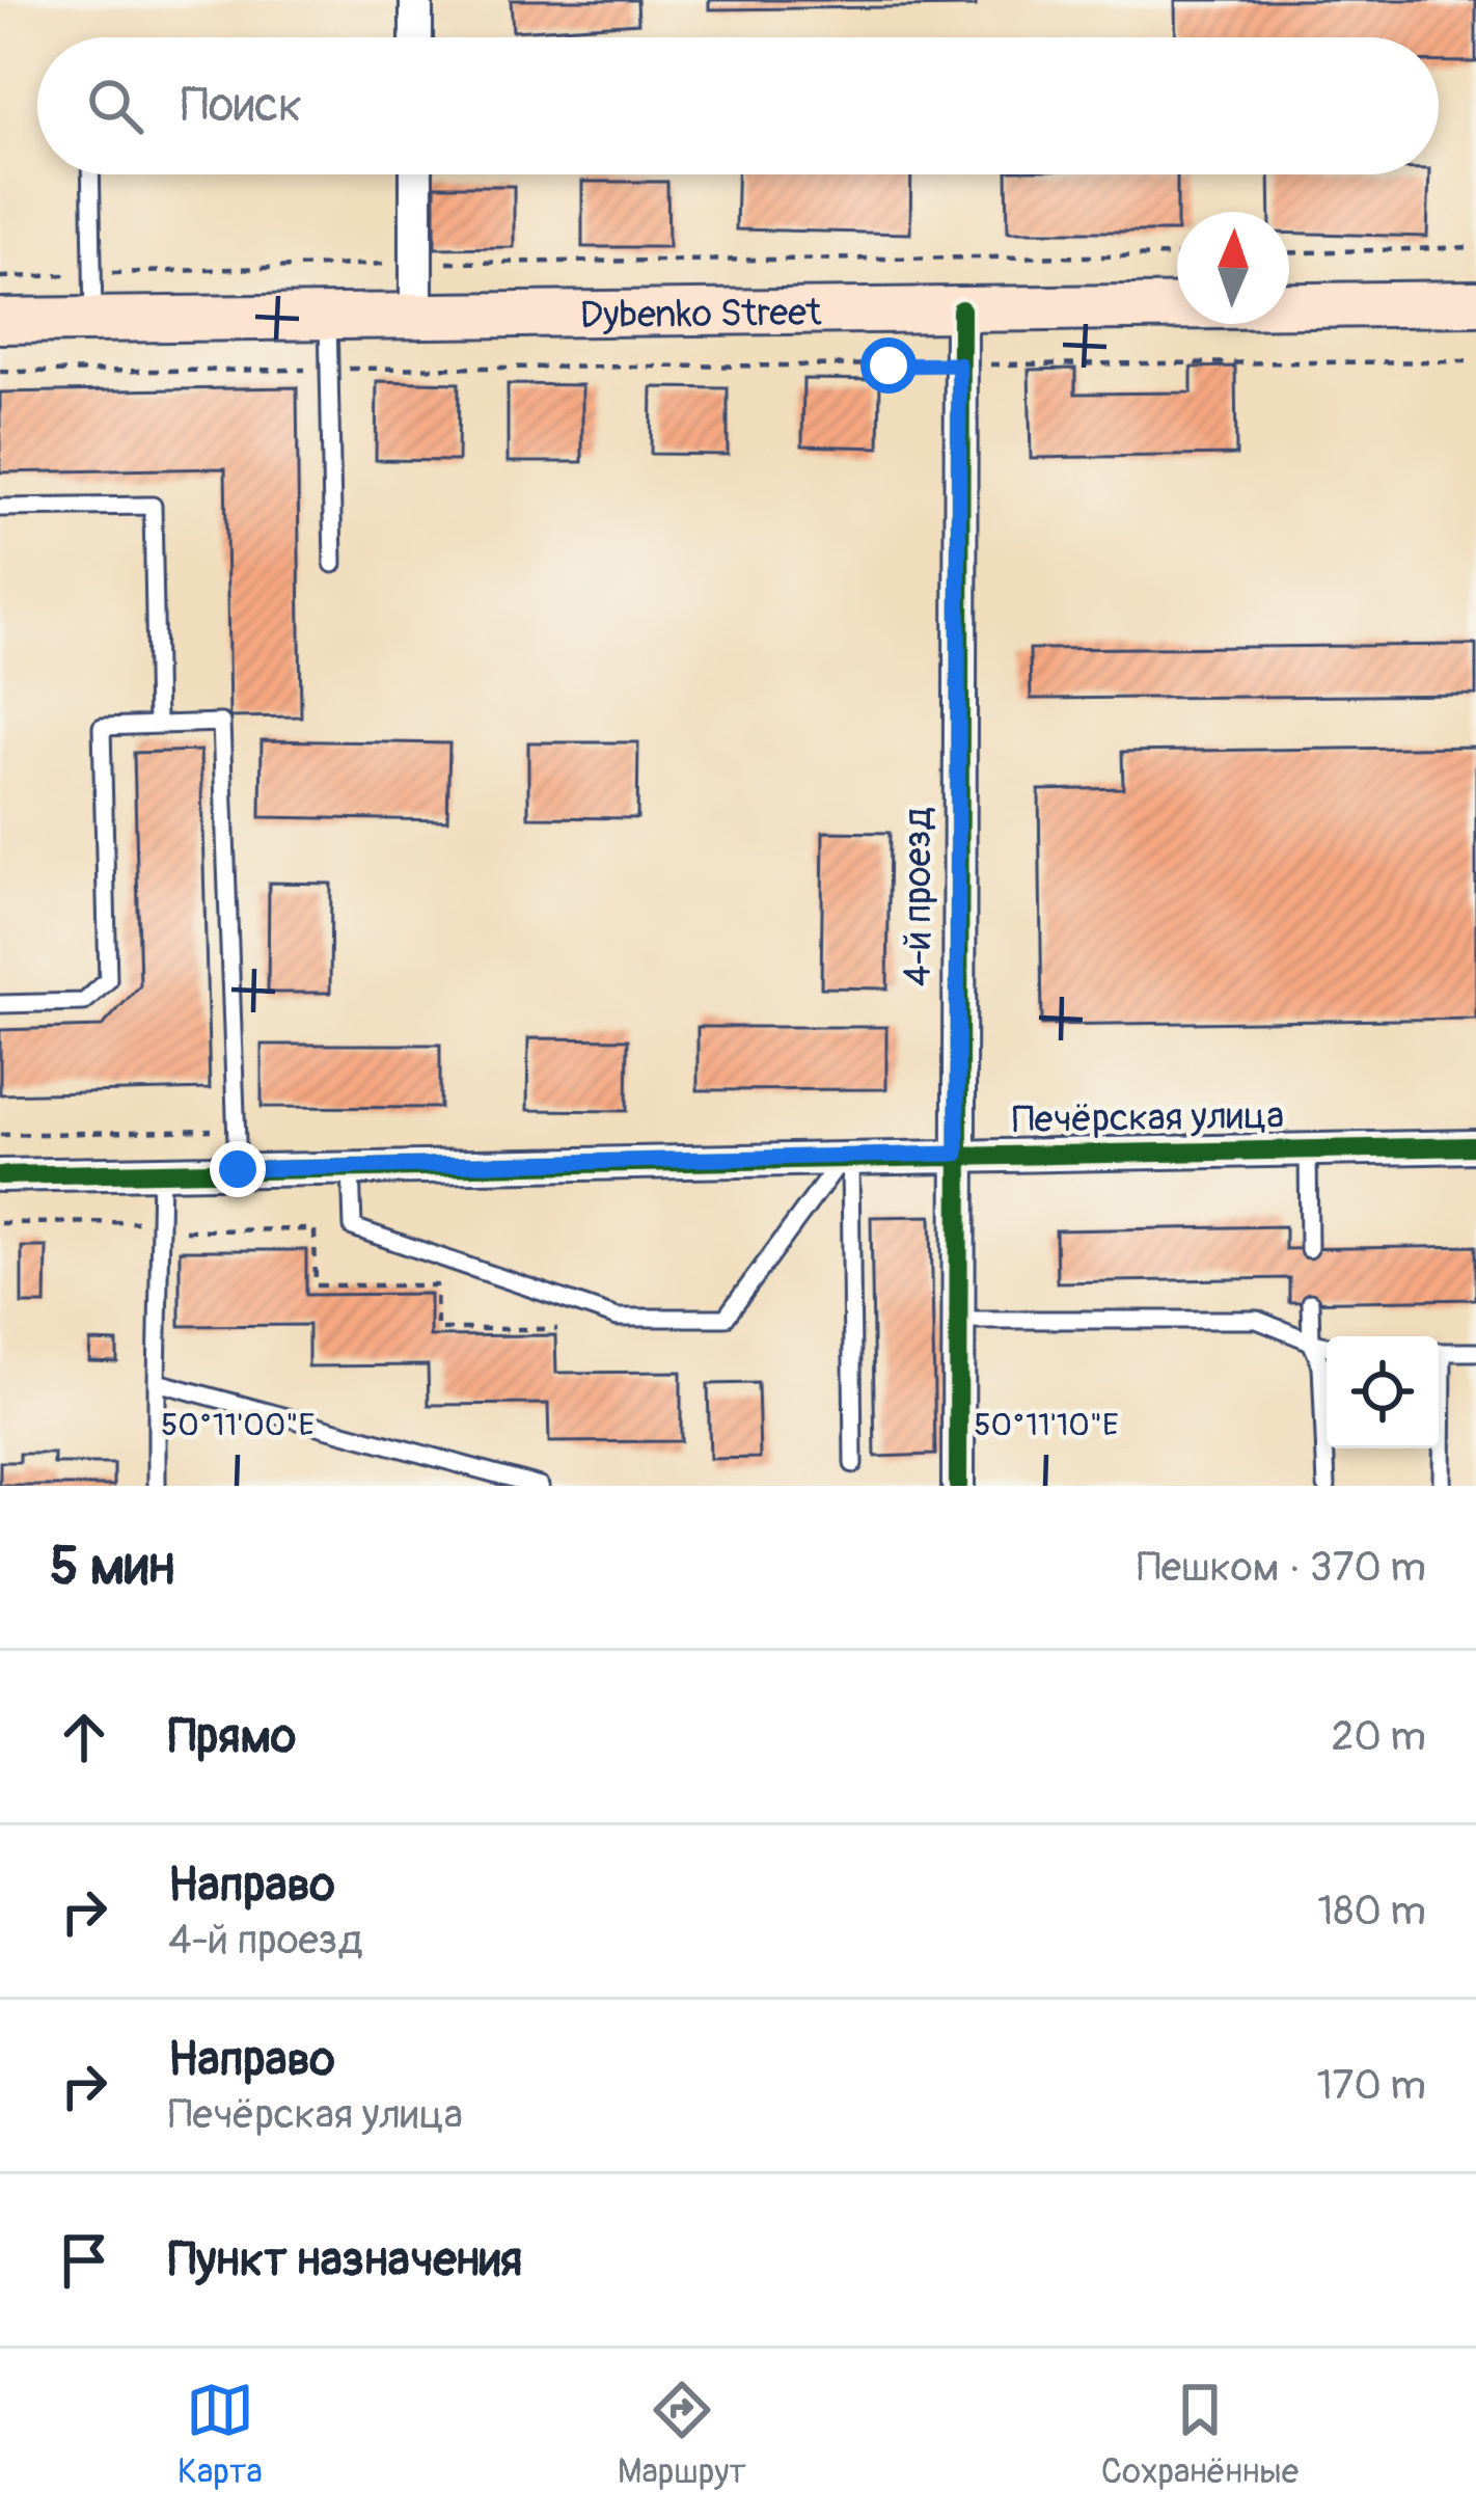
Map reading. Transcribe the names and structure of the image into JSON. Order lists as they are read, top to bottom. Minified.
{"streets":{"main road":["Dybenko Street"],"street":["4-й проезд","Печёрская улица"]},"crossings":[["Dybenko Street","4-й проезд"],["4-й проезд","Печёрская улица"]],"north":"top","page":{"search":"Поиск","heading":["5 мин","Пешком · 370 m"],"list":[["Прямо","20 m"],["Направо","4-й проезд","180 m"],["Направо","Печёрская улица","170 m"],"Пункт назначения"],"nav":["Карта","Маршрут","Сохранённые"]},"coordinates":["50°11'00\"E","50°11'10\"E"]}
